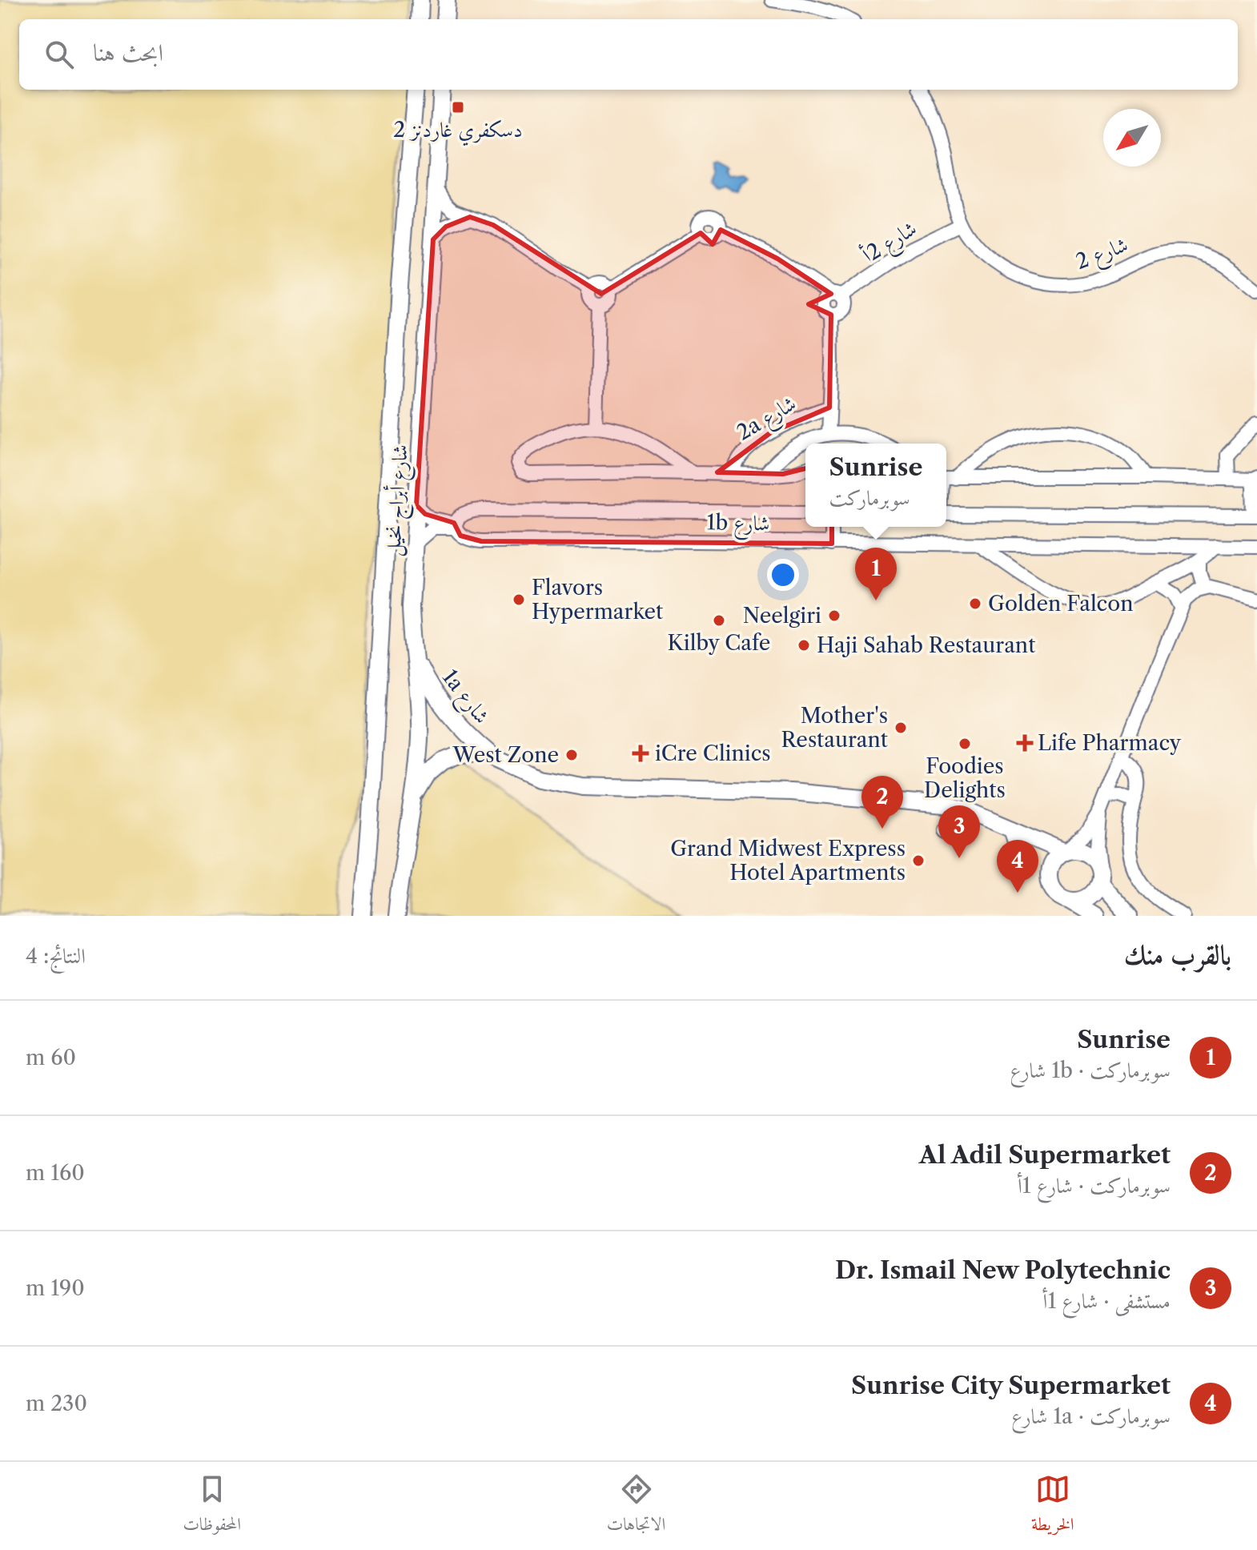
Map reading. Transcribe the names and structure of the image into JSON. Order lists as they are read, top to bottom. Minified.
{"streets":{"street":["شارع 2أ","شارع 2","2a شارع","شارع أبراج نخيل","1b شارع","1a شارع"]},"crossings":[["شارع 2أ","شارع 2"],["شارع أبراج نخيل","1b شارع"],["شارع أبراج نخيل","1a شارع"]],"places":{"transit":["دسكفري غاردنز 2"],"other":["Flavors Hypermarket","Golden Falcon","Neelgiri","Kilby Cafe","Haji Sahab Restaurant","Mother's Restaurant","Foodies Delights","West Zone","Grand Midwest Express Hotel Apartments"],"health":["Life Pharmacy","iCre Clinics"]},"north":"bottom left","page":{"search":"ابحث هنا","popup":["Sunrise","سوبرماركت"],"pins":["1","2","3","4"],"heading":["بالقرب منك","النتائج: 4"],"list":[{"mark":"1","name":"Sunrise","note":"سوبرماركت · 1b شارع","value":"60 m"},{"mark":"2","name":"Al Adil Supermarket","note":"سوبرماركت · شارع 1أ","value":"160 m"},{"mark":"3","name":"Dr. Ismail New Polytechnic","note":"مستشفى · شارع 1أ","value":"190 m"},{"mark":"4","name":"Sunrise City Supermarket","note":"سوبرماركت · 1a شارع","value":"230 m"}],"nav":["الخريطة","الاتجاهات","المحفوظات"]}}
